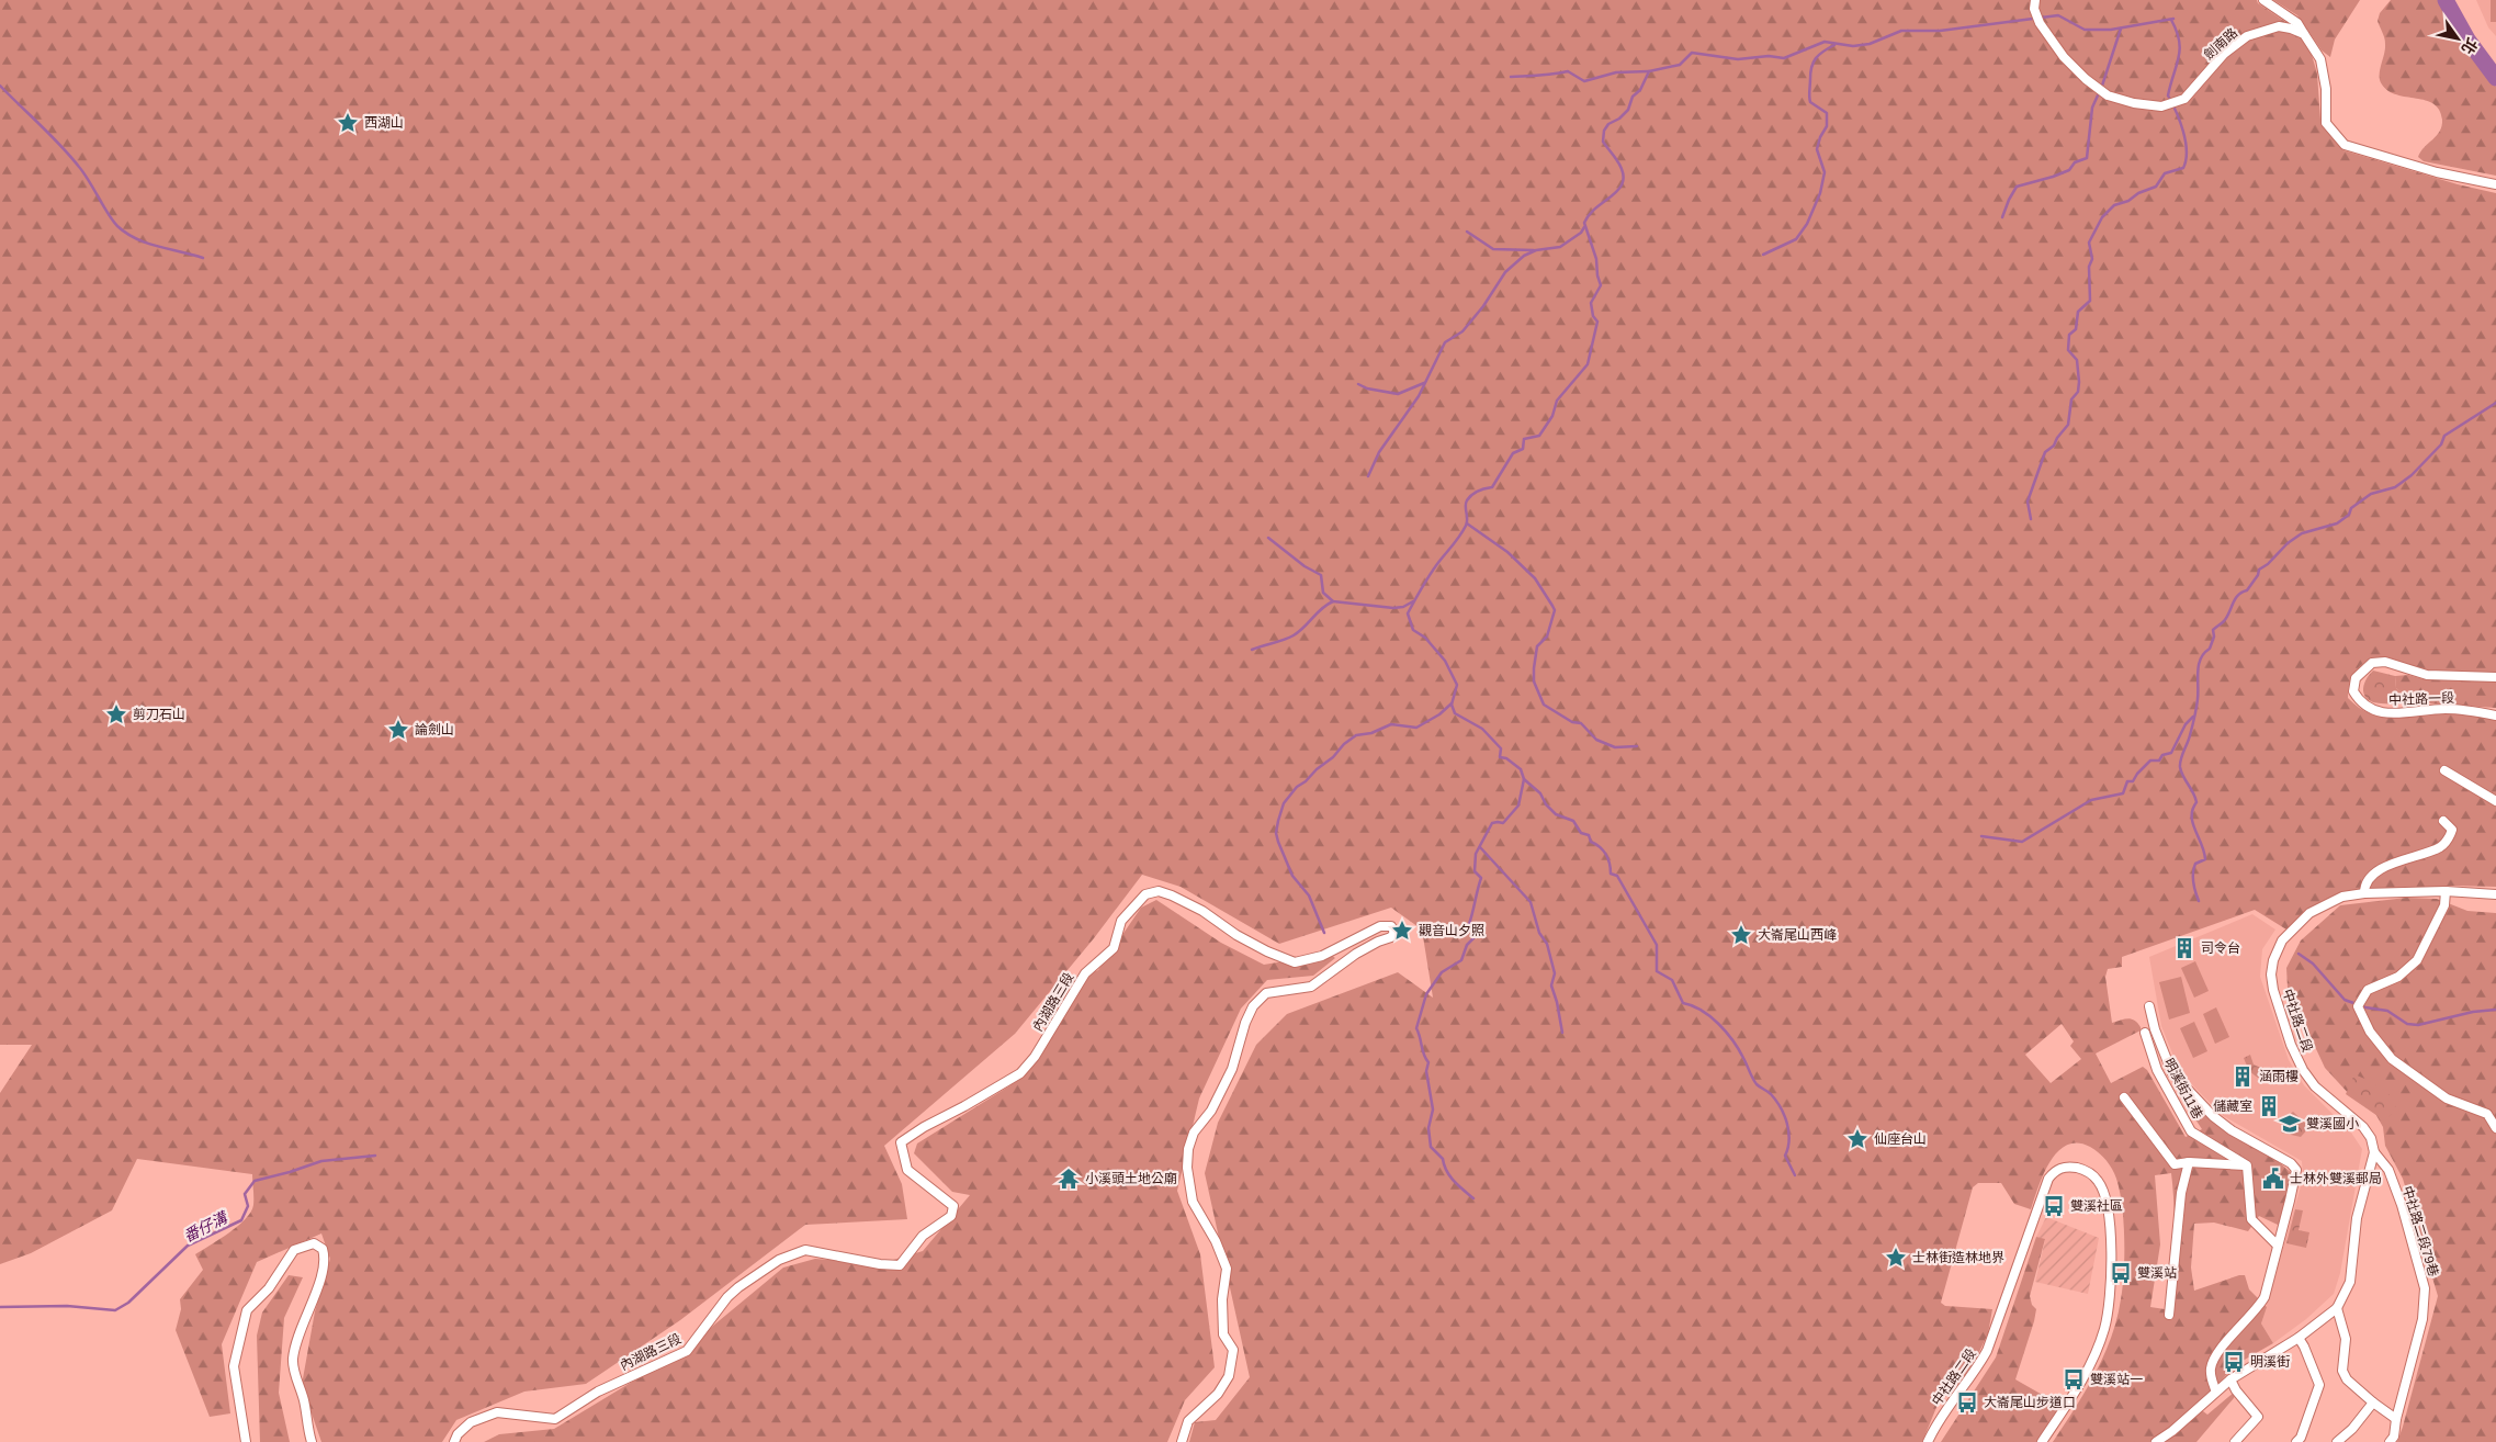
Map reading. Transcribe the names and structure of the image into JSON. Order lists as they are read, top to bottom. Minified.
{"streets":{"street":["劍南路","中社路一段","內湖路三段","中社路二段","明溪街11巷","中社路二段79巷"]},"crossings":[["中社路二段","中社路二段79巷"]],"water":["番仔溝"],"places":{"place":["西湖山","剪刀石山","論劍山","觀音山夕照","大崙尾山西峰","仙座台山","士林街造林地界"],"building":["司令台","涵雨樓","儲藏室"],"school or university":["雙溪國小"],"temple":["小溪頭土地公廟"],"public building":["士林外雙溪郵局"],"bus stop":["雙溪社區","雙溪站","明溪街","雙溪站一","大崙尾山步道口"]},"north":"bottom right"}
